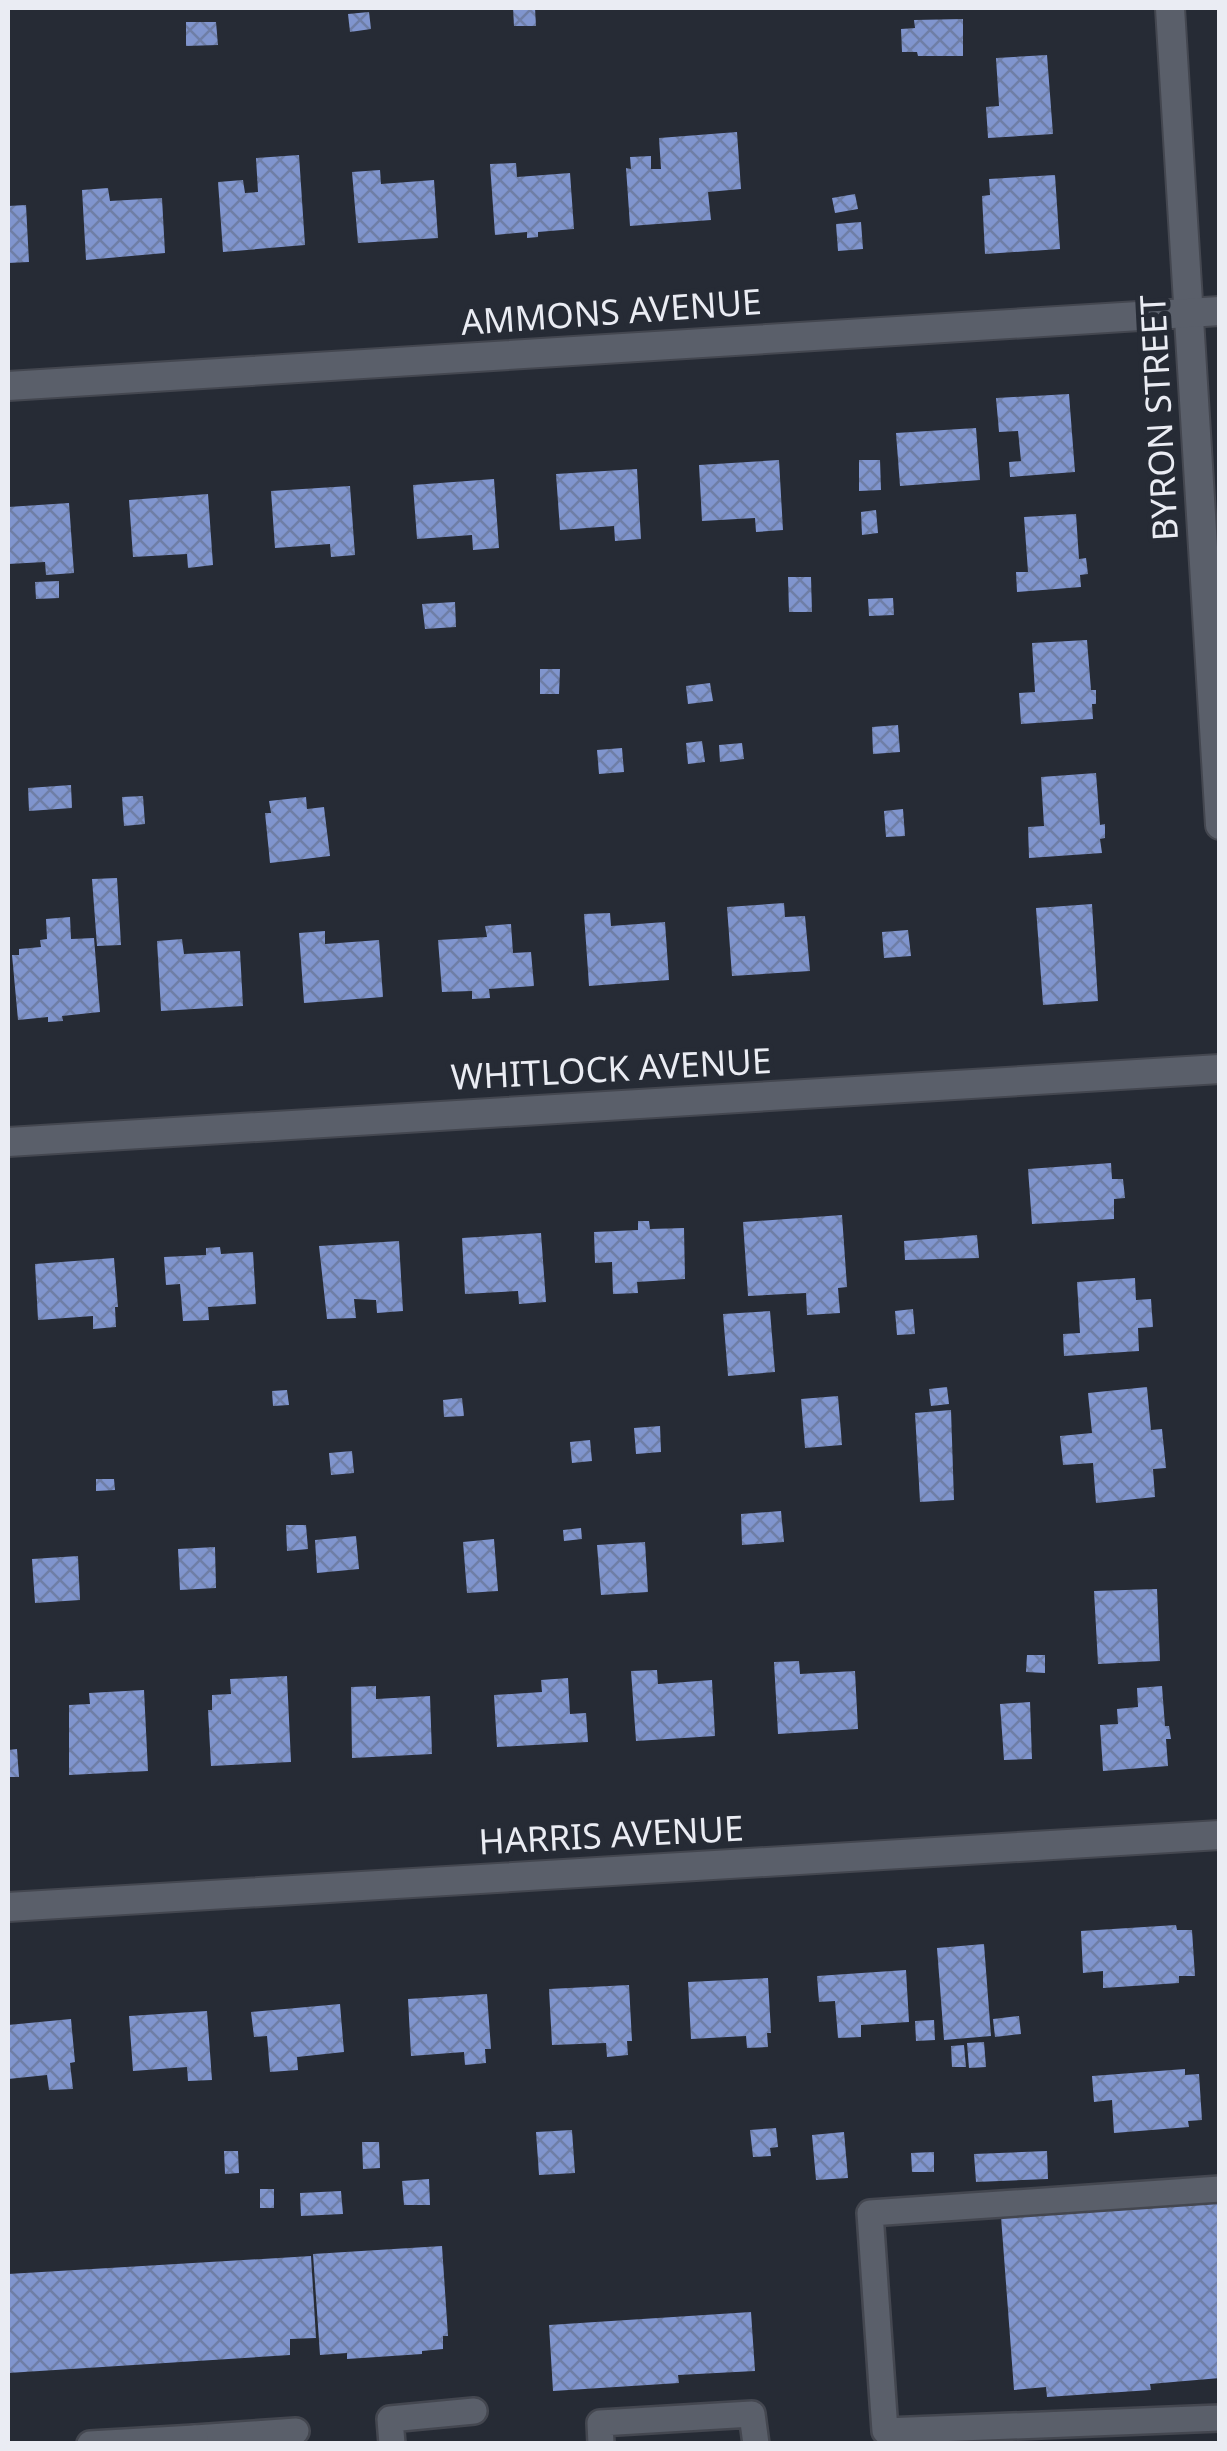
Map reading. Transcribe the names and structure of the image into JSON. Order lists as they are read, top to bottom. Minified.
{"streets":{"street":["AMMONS AVENUE","BYRON STREET","WHITLOCK AVENUE","HARRIS AVENUE"]},"crossings":[["AMMONS AVENUE","BYRON STREET"]]}
